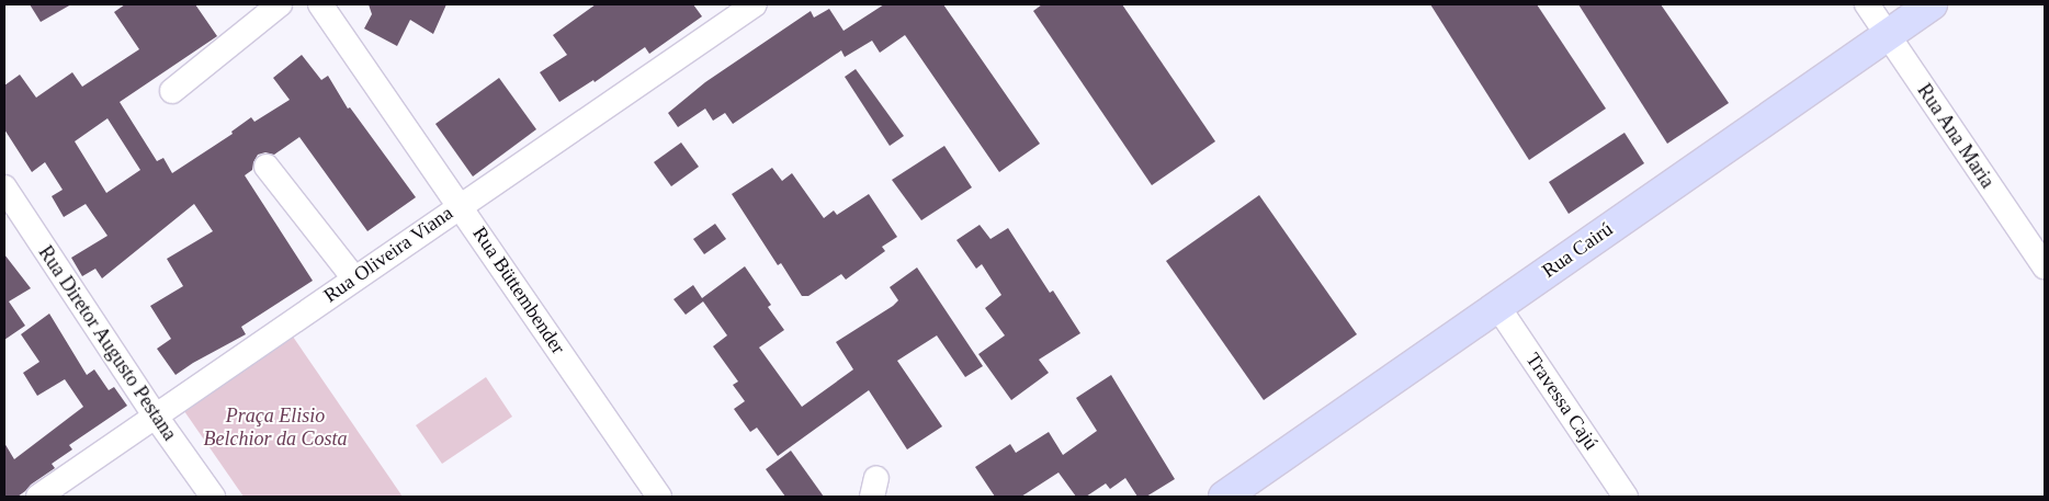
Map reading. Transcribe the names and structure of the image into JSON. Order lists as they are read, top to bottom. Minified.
{"streets":{"main road":["Rua Cairú"],"street":["Rua Ana Maria","Rua Oliveira Viana","Rua Büttembender","Rua Diretor Augusto Pestana","Travessa Cajú"]},"crossings":[["Rua Ana Maria","Rua Cairú"],["Rua Cairú","Travessa Cajú"],["Rua Oliveira Viana","Rua Büttembender"],["Rua Oliveira Viana","Rua Diretor Augusto Pestana"]],"parks":["Praça Elisio Belchior da Costa"]}
